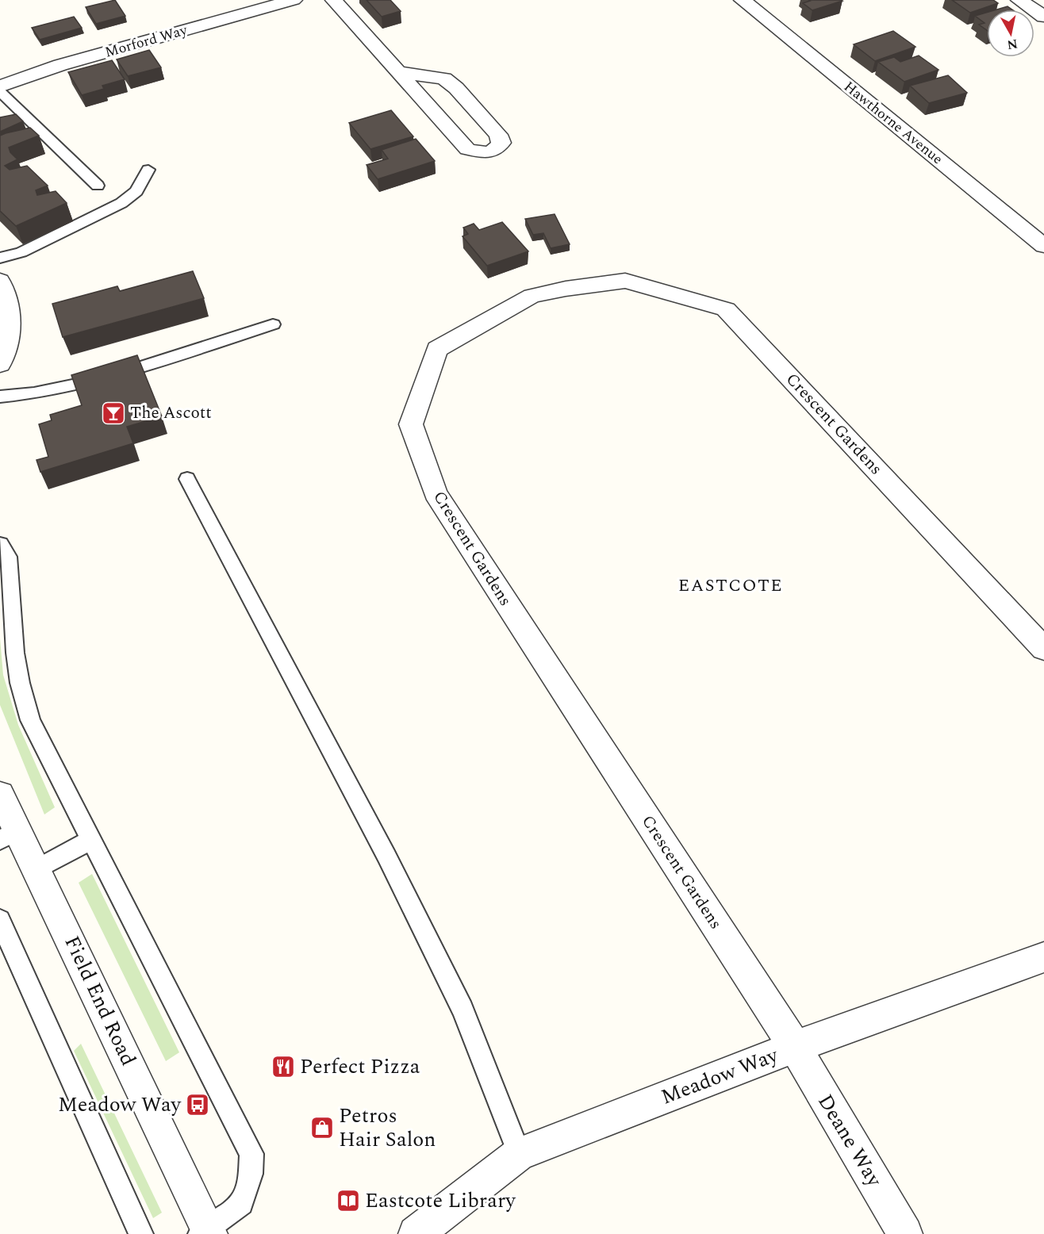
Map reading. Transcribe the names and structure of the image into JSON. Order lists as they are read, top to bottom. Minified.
{"streets":{"street":["Morford Way","Hawthorne Avenue","Crescent Gardens","Field End Road","Meadow Way","Deane Way"]},"crossings":[["Crescent Gardens","Meadow Way"],["Crescent Gardens","Deane Way"],["Meadow Way","Deane Way"]],"districts":["EASTCOTE"],"places":{"bar":["The Ascott"],"restaurant":["Perfect Pizza"],"bus stop":["Meadow Way"],"shop":["Petros Hair Salon"],"library":["Eastcote Library"]},"north":"bottom"}
